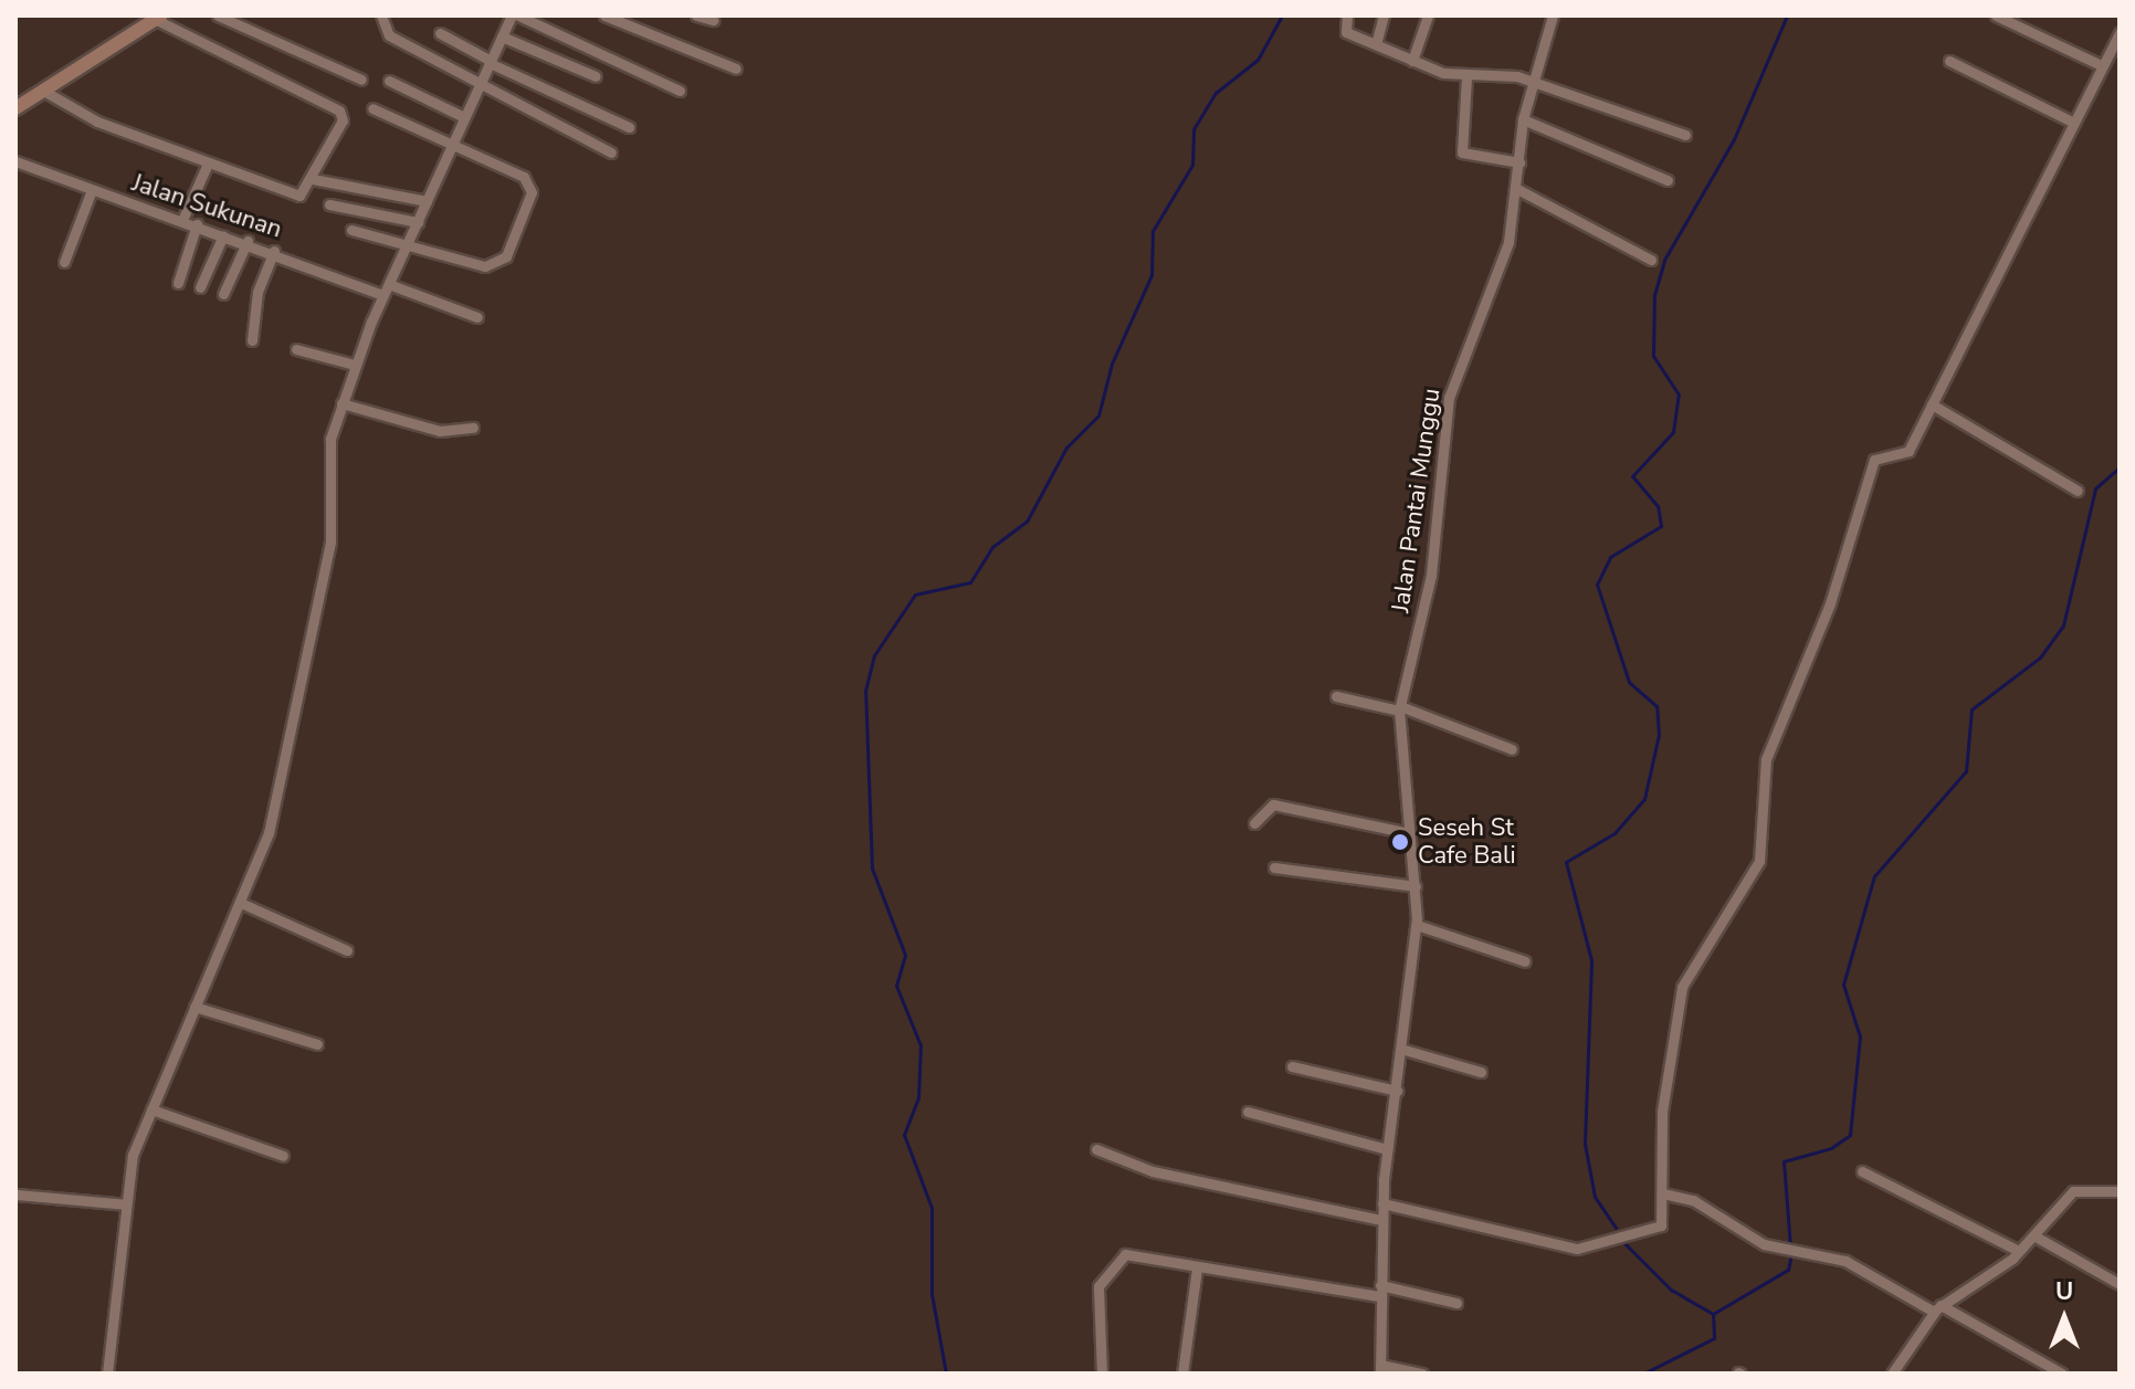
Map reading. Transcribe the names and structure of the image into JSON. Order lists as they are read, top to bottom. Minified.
{"streets":{"street":["Jalan Sukunan","Jalan Pantai Munggu"]},"places":["Seseh St Cafe Bali"],"north":"top"}
